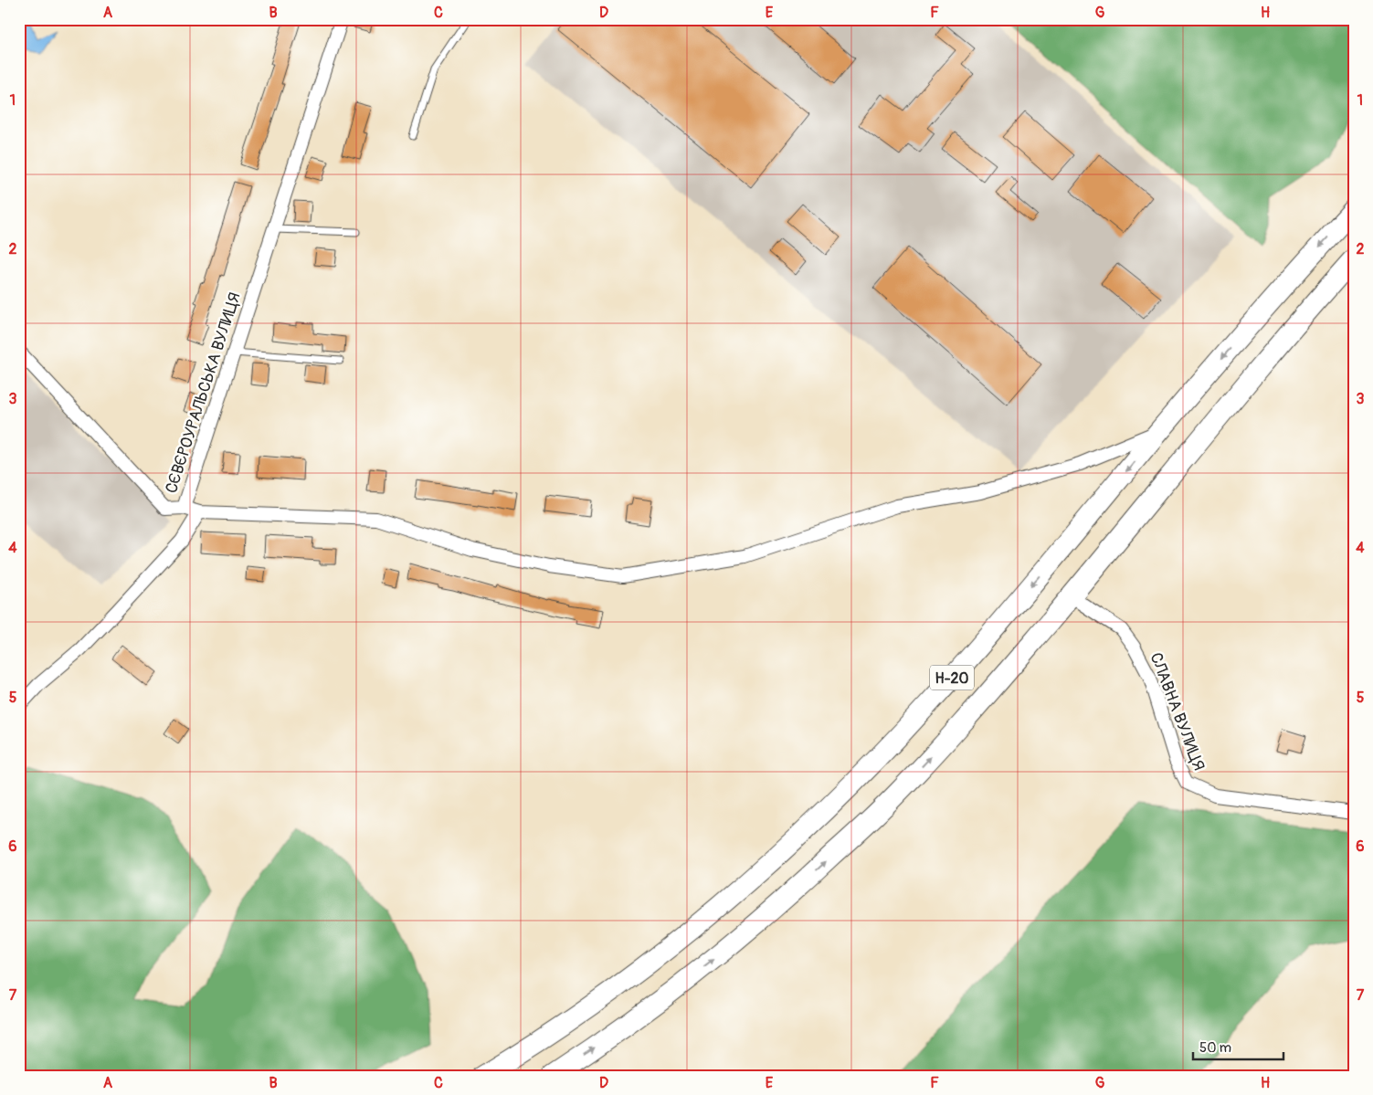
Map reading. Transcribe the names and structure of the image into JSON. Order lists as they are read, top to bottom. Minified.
{"streets":{"main road":["Н-20"],"street":["СЄВЄРОУРАЛЬСЬКА ВУЛИЦЯ","СЛАВНА ВУЛИЦЯ"]},"crossings":[["СЄВЄРОУРАЛЬСЬКА ВУЛИЦЯ","Н-20"],["Н-20","СЛАВНА ВУЛИЦЯ"]],"scale_bar":"50 m","grid":{"columns":["A","B","C","D","E","F","G","H"],"rows":["1","2","3","4","5","6","7"]}}
